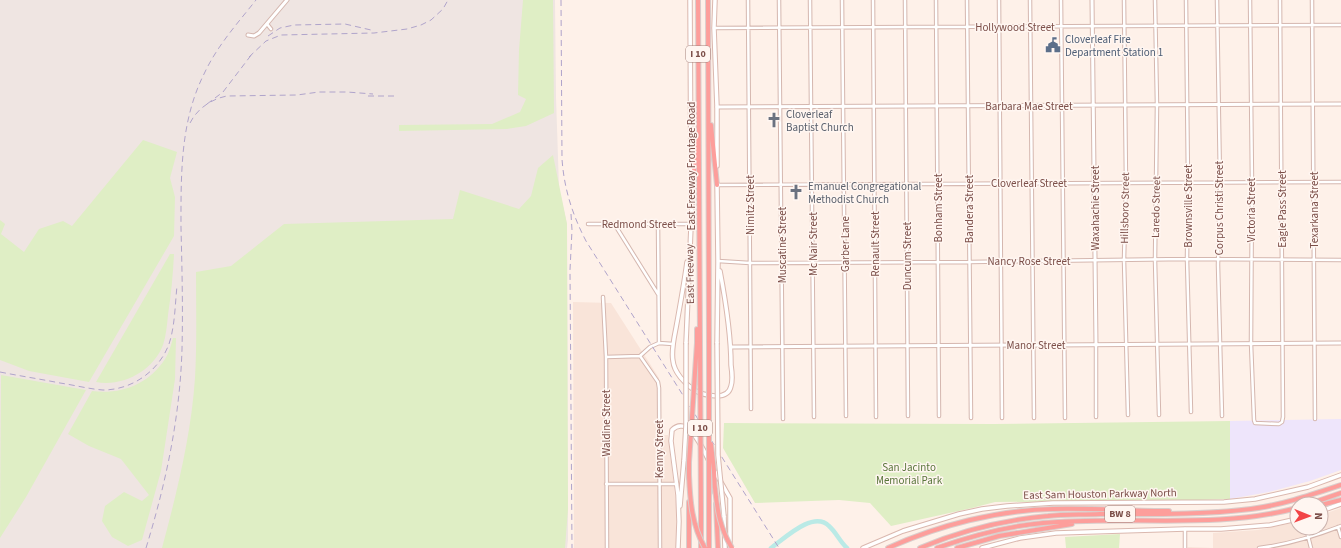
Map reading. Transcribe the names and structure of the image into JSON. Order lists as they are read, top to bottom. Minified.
{"streets":{"highway":["I 10","East Freeway","East Sam Houston Parkway North","BW 8"],"main road":["East Freeway Frontage Road"],"street":["Hollywood Street","Barbara Mae Street","Cloverleaf Street","Nimitz Street","Brownsville Street","Laredo Street","Bonham Street","Waxahachie Street","Hillsboro Street","Corpus Christi Street","Bandera Street","Eagle Pass Street","Victoria Street","Texarkana Street","Redmond Street","Mc Nair Street","Garber Lane","Renault Street","Muscatine Street","Duncum Street","Nancy Rose Street","Manor Street","Waldine Street","Kenny Street"]},"crossings":[["Hollywood Street","Nimitz Street"],["Hollywood Street","Brownsville Street"],["Hollywood Street","Laredo Street"],["Hollywood Street","Bonham Street"],["Hollywood Street","Waxahachie Street"],["Hollywood Street","Hillsboro Street"],["Hollywood Street","Corpus Christi Street"],["Hollywood Street","Bandera Street"],["Hollywood Street","Eagle Pass Street"],["Hollywood Street","Victoria Street"],["Hollywood Street","Texarkana Street"],["Hollywood Street","Mc Nair Street"],["Hollywood Street","Garber Lane"],["Hollywood Street","Renault Street"],["Hollywood Street","Muscatine Street"],["Hollywood Street","Duncum Street"],["Barbara Mae Street","Nimitz Street"],["Barbara Mae Street","Brownsville Street"],["Barbara Mae Street","Laredo Street"],["Barbara Mae Street","Bonham Street"],["Barbara Mae Street","Waxahachie Street"],["Barbara Mae Street","Hillsboro Street"],["Barbara Mae Street","Corpus Christi Street"],["Barbara Mae Street","Bandera Street"],["Barbara Mae Street","Eagle Pass Street"],["Barbara Mae Street","Victoria Street"],["Barbara Mae Street","Texarkana Street"],["Barbara Mae Street","Mc Nair Street"],["Barbara Mae Street","Garber Lane"],["Barbara Mae Street","Renault Street"],["Barbara Mae Street","Muscatine Street"],["Barbara Mae Street","Duncum Street"],["East Freeway Frontage Road","Redmond Street"],["Cloverleaf Street","Nimitz Street"],["Cloverleaf Street","Brownsville Street"],["Cloverleaf Street","Laredo Street"],["Cloverleaf Street","Bonham Street"],["Cloverleaf Street","Waxahachie Street"],["Cloverleaf Street","Hillsboro Street"],["Cloverleaf Street","Corpus Christi Street"],["Cloverleaf Street","Bandera Street"],["Cloverleaf Street","Eagle Pass Street"],["Cloverleaf Street","Victoria Street"],["Cloverleaf Street","Texarkana Street"],["Cloverleaf Street","Mc Nair Street"],["Cloverleaf Street","Garber Lane"],["Cloverleaf Street","Renault Street"],["Cloverleaf Street","Muscatine Street"],["Cloverleaf Street","Duncum Street"],["Nimitz Street","Nancy Rose Street"],["Nimitz Street","Manor Street"],["Brownsville Street","Nancy Rose Street"],["Brownsville Street","Manor Street"],["Laredo Street","Nancy Rose Street"],["Laredo Street","Manor Street"],["Bonham Street","Nancy Rose Street"],["Bonham Street","Manor Street"],["Waxahachie Street","Nancy Rose Street"],["Waxahachie Street","Manor Street"],["Hillsboro Street","Nancy Rose Street"],["Hillsboro Street","Manor Street"],["Corpus Christi Street","Nancy Rose Street"],["Corpus Christi Street","Manor Street"],["Bandera Street","Nancy Rose Street"],["Bandera Street","Manor Street"],["Eagle Pass Street","Victoria Street"],["Eagle Pass Street","Nancy Rose Street"],["Eagle Pass Street","Manor Street"],["Victoria Street","Nancy Rose Street"],["Victoria Street","Manor Street"],["Texarkana Street","Nancy Rose Street"],["Texarkana Street","Manor Street"],["Mc Nair Street","Nancy Rose Street"],["Mc Nair Street","Manor Street"],["Garber Lane","Nancy Rose Street"],["Garber Lane","Manor Street"],["Renault Street","Nancy Rose Street"],["Renault Street","Manor Street"],["Muscatine Street","Nancy Rose Street"],["Muscatine Street","Manor Street"],["Duncum Street","Nancy Rose Street"],["Duncum Street","Manor Street"]],"parks":["San Jacinto Memorial Park"],"places":{"public building":["Cloverleaf Fire Department Station 1"],"church":["Cloverleaf Baptist Church","Emanuel Congregational Methodist Church"]},"north":"right"}
